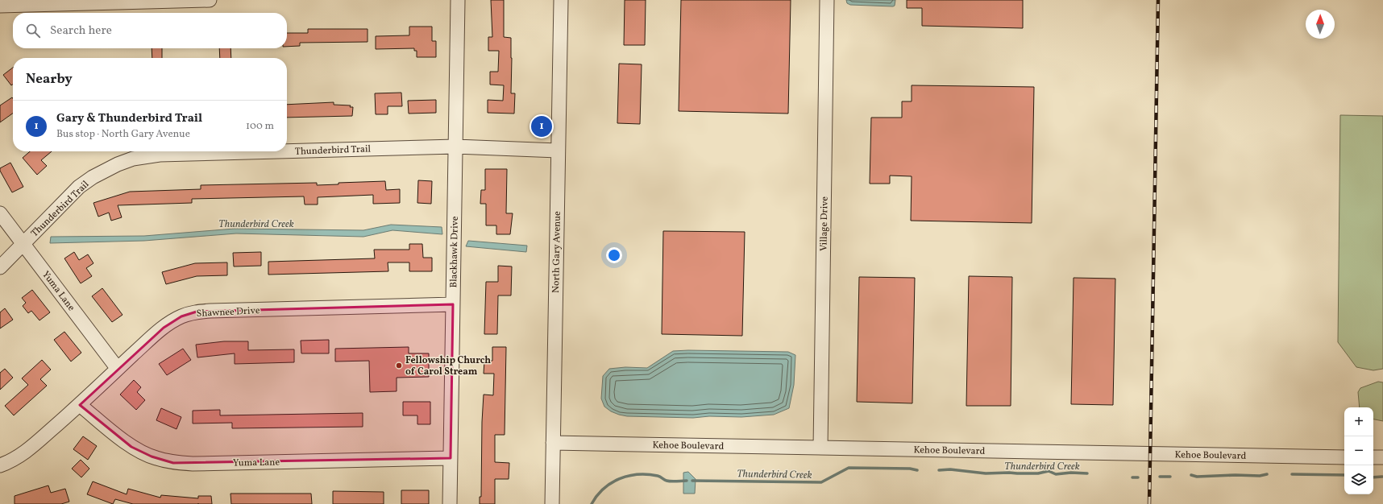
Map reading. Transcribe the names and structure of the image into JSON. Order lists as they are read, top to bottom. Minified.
{"streets":{"street":["Thunderbird Trail","Village Drive","Blackhawk Drive","North Gary Avenue","Yuma Lane","Shawnee Drive","Kehoe Boulevard"]},"crossings":[["Thunderbird Trail","Blackhawk Drive"],["Thunderbird Trail","North Gary Avenue"],["Thunderbird Trail","Yuma Lane"],["Village Drive","Kehoe Boulevard"],["Blackhawk Drive","Yuma Lane"],["Blackhawk Drive","Shawnee Drive"],["North Gary Avenue","Kehoe Boulevard"],["Yuma Lane","Shawnee Drive"]],"water":["Thunderbird Creek"],"places":["Fellowship Church of Carol Stream"],"north":"top","page":{"search":"Search here","heading":"Nearby","list":[{"mark":"1","name":"Gary & Thunderbird Trail","note":"Bus stop · North Gary Avenue","value":"100 m"}],"pins":"1","map_buttons":["+","−"]}}
